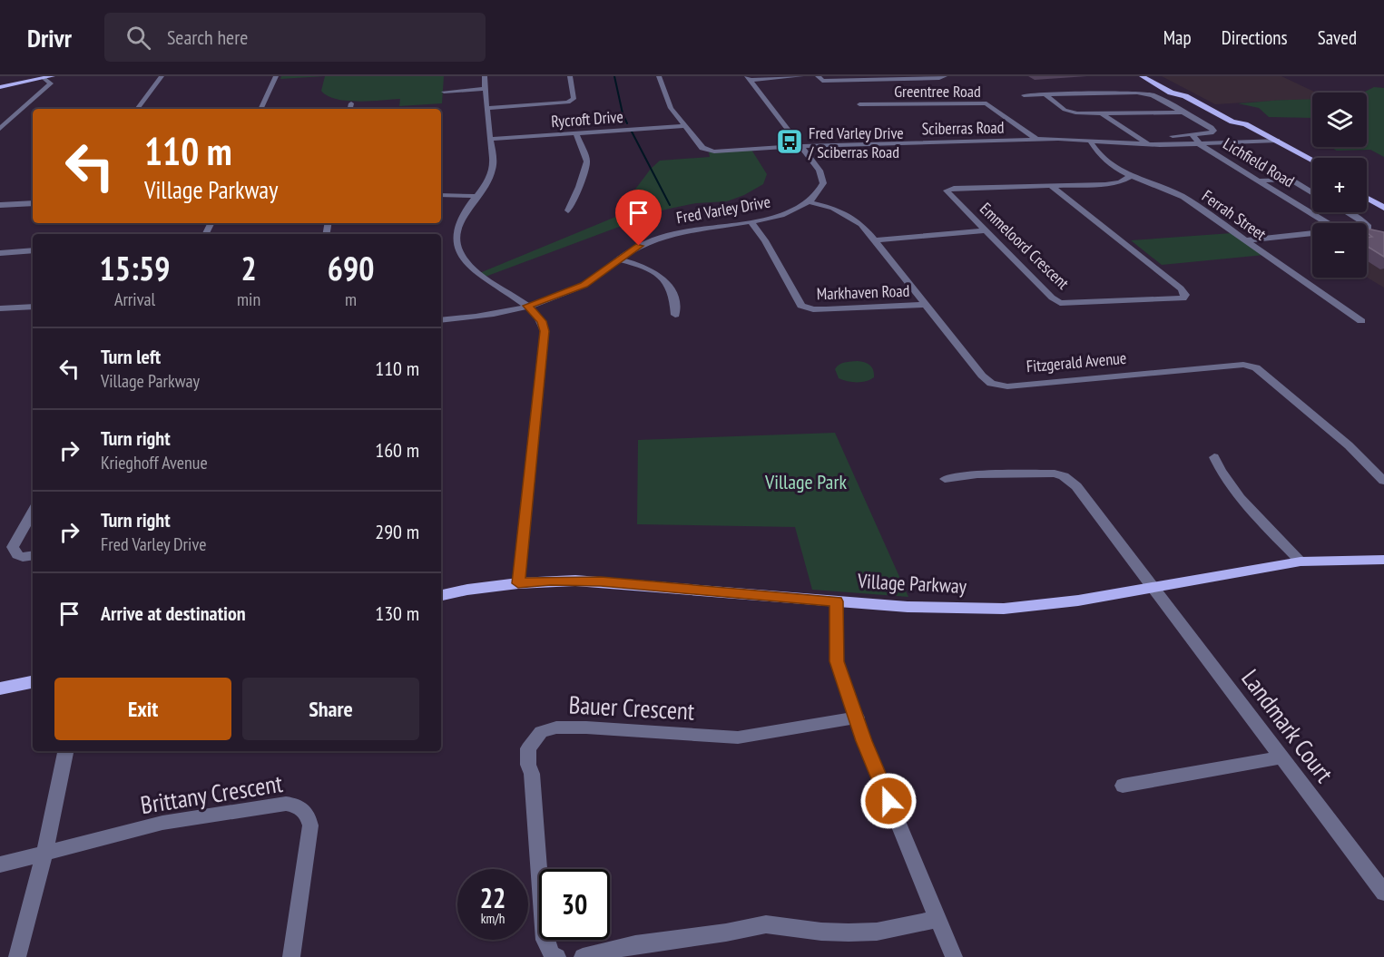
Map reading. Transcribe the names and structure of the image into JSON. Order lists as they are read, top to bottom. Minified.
{"streets":{"main road":["Village Parkway"],"street":["Greentree Road","Rycroft Drive","Sciberras Road","Lichfield Road","Fred Varley Drive","Ferrah Street","Emmeloord Crescent","Markhaven Road","Fitzgerald Avenue","Bauer Crescent","Landmark Court","Brittany Crescent"]},"crossings":[["Greentree Road","Sciberras Road"],["Rycroft Drive","Sciberras Road"],["Sciberras Road","Lichfield Road"],["Sciberras Road","Ferrah Street"],["Fred Varley Drive","Markhaven Road"],["Fred Varley Drive","Fitzgerald Avenue"],["Ferrah Street","Emmeloord Crescent"],["Markhaven Road","Fitzgerald Avenue"],["Village Parkway","Landmark Court"]],"parks":["Village Park"],"places":{"bus stop":["Fred Varley Drive / Sciberras Road"]},"page":{"header":"Drivr","search":"Search here","nav":["Map","Directions","Saved"],"map_buttons":["+","−"],"turn":["110 m","Village Parkway"],"eta":["15:59","Arrival","2","min","690","m"],"list":[{"name":"Turn left","note":"Village Parkway","value":"110 m"},{"name":"Turn right","note":"Krieghoff Avenue","value":"160 m"},{"name":"Turn right","note":"Fred Varley Drive","value":"290 m"},{"name":"Arrive at destination","value":"130 m"}],"buttons":["Exit","Share"],"speed":"22 km/h","limit":"30"}}
